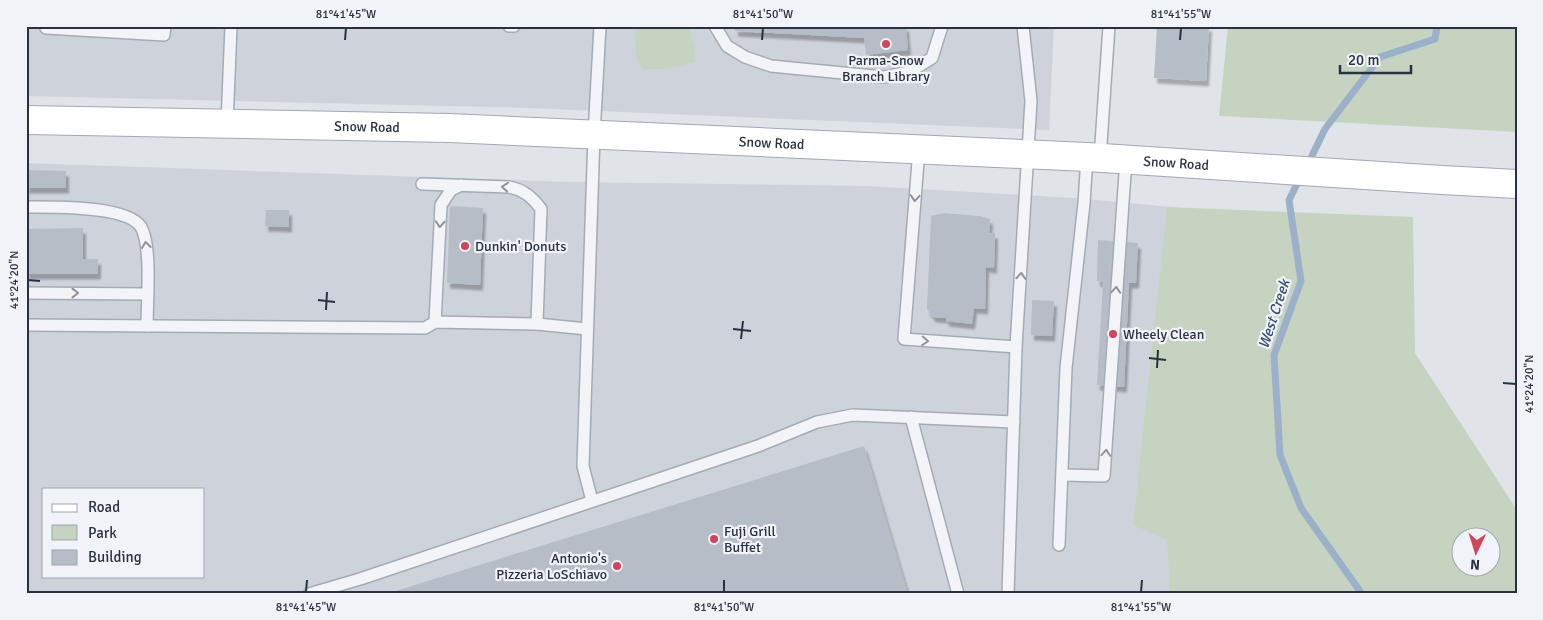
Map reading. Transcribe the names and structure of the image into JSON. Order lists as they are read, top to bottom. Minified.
{"streets":{"main road":["Snow Road"]},"water":["West Creek"],"places":["Parma-Snow Branch Library","Dunkin' Donuts","Wheely Clean","Fuji Grill Buffet","Antonio's Pizzeria LoSchiavo"],"legend":["Road","Park","Building"],"scale_bar":"20 m","north":"bottom","coordinates":["81°41'45\"W","81°41'50\"W","81°41'55\"W","41°24'20\"N"]}
